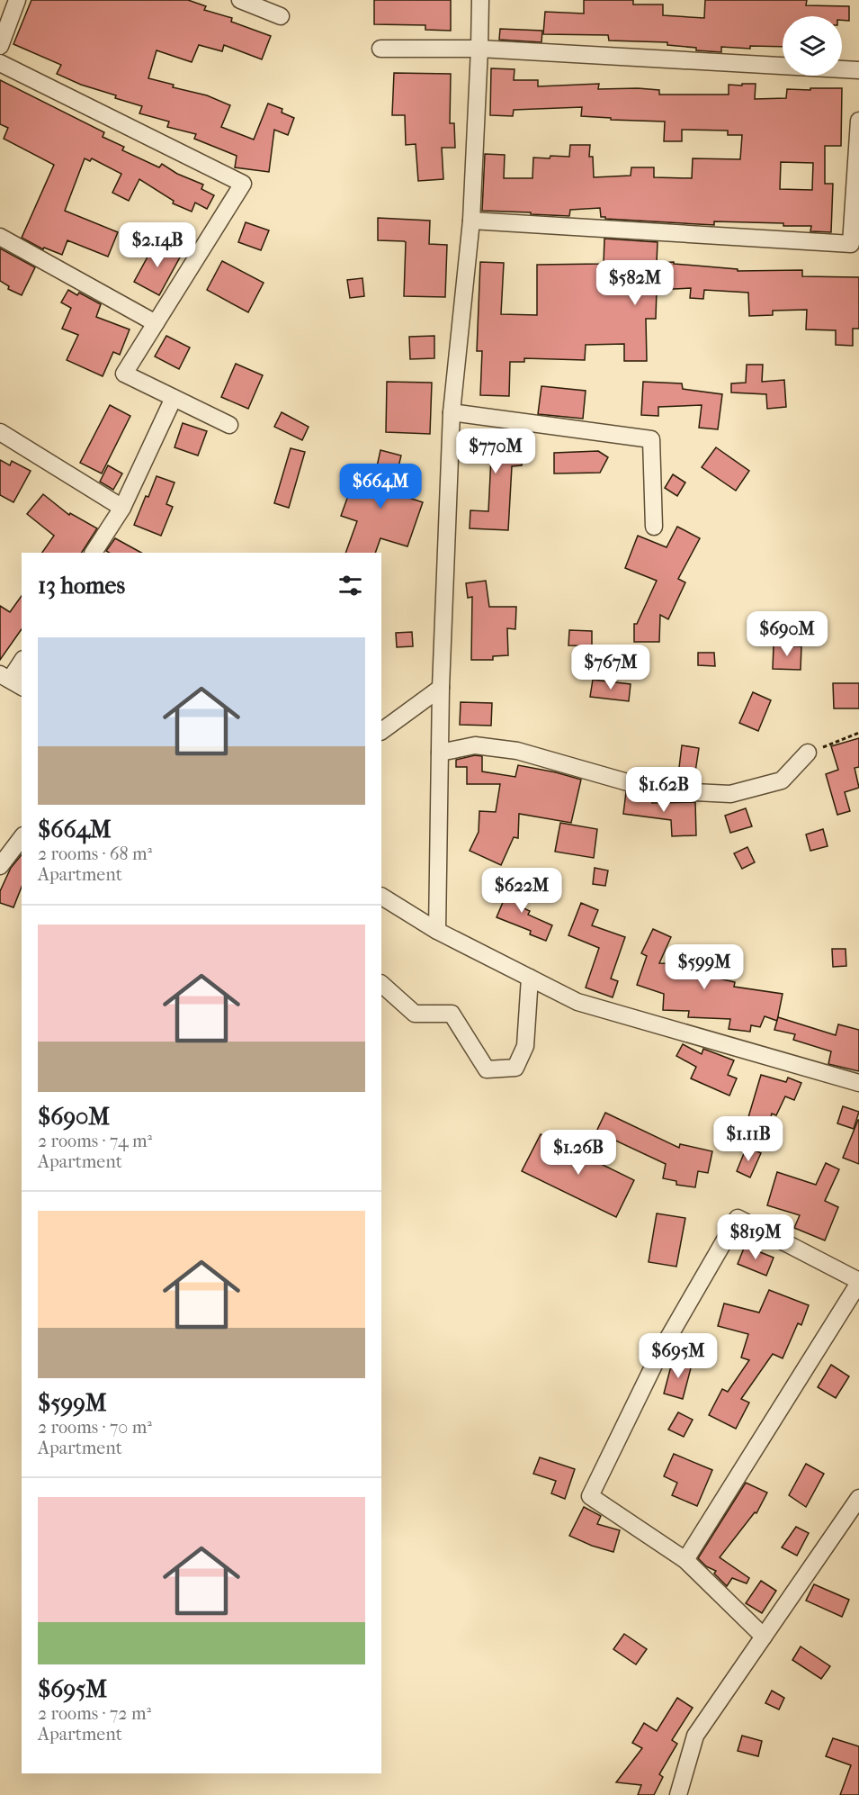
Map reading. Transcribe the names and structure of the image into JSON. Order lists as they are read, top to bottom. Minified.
{"page":{"price":["$2.14B","$582M","$770M","$664M","$690M","$767M","$1.62B","$622M","$599M","$1.11B","$1.26B","$819M","$695M"],"heading":"13 homes","list":[{"name":"$664M","note":"2 rooms · 68 m² · Apartment"},{"name":"$690M","note":"2 rooms · 74 m² · Apartment"},{"name":"$599M","note":"2 rooms · 70 m² · Apartment"},{"name":"$695M","note":"2 rooms · 72 m² · Apartment"}]}}
